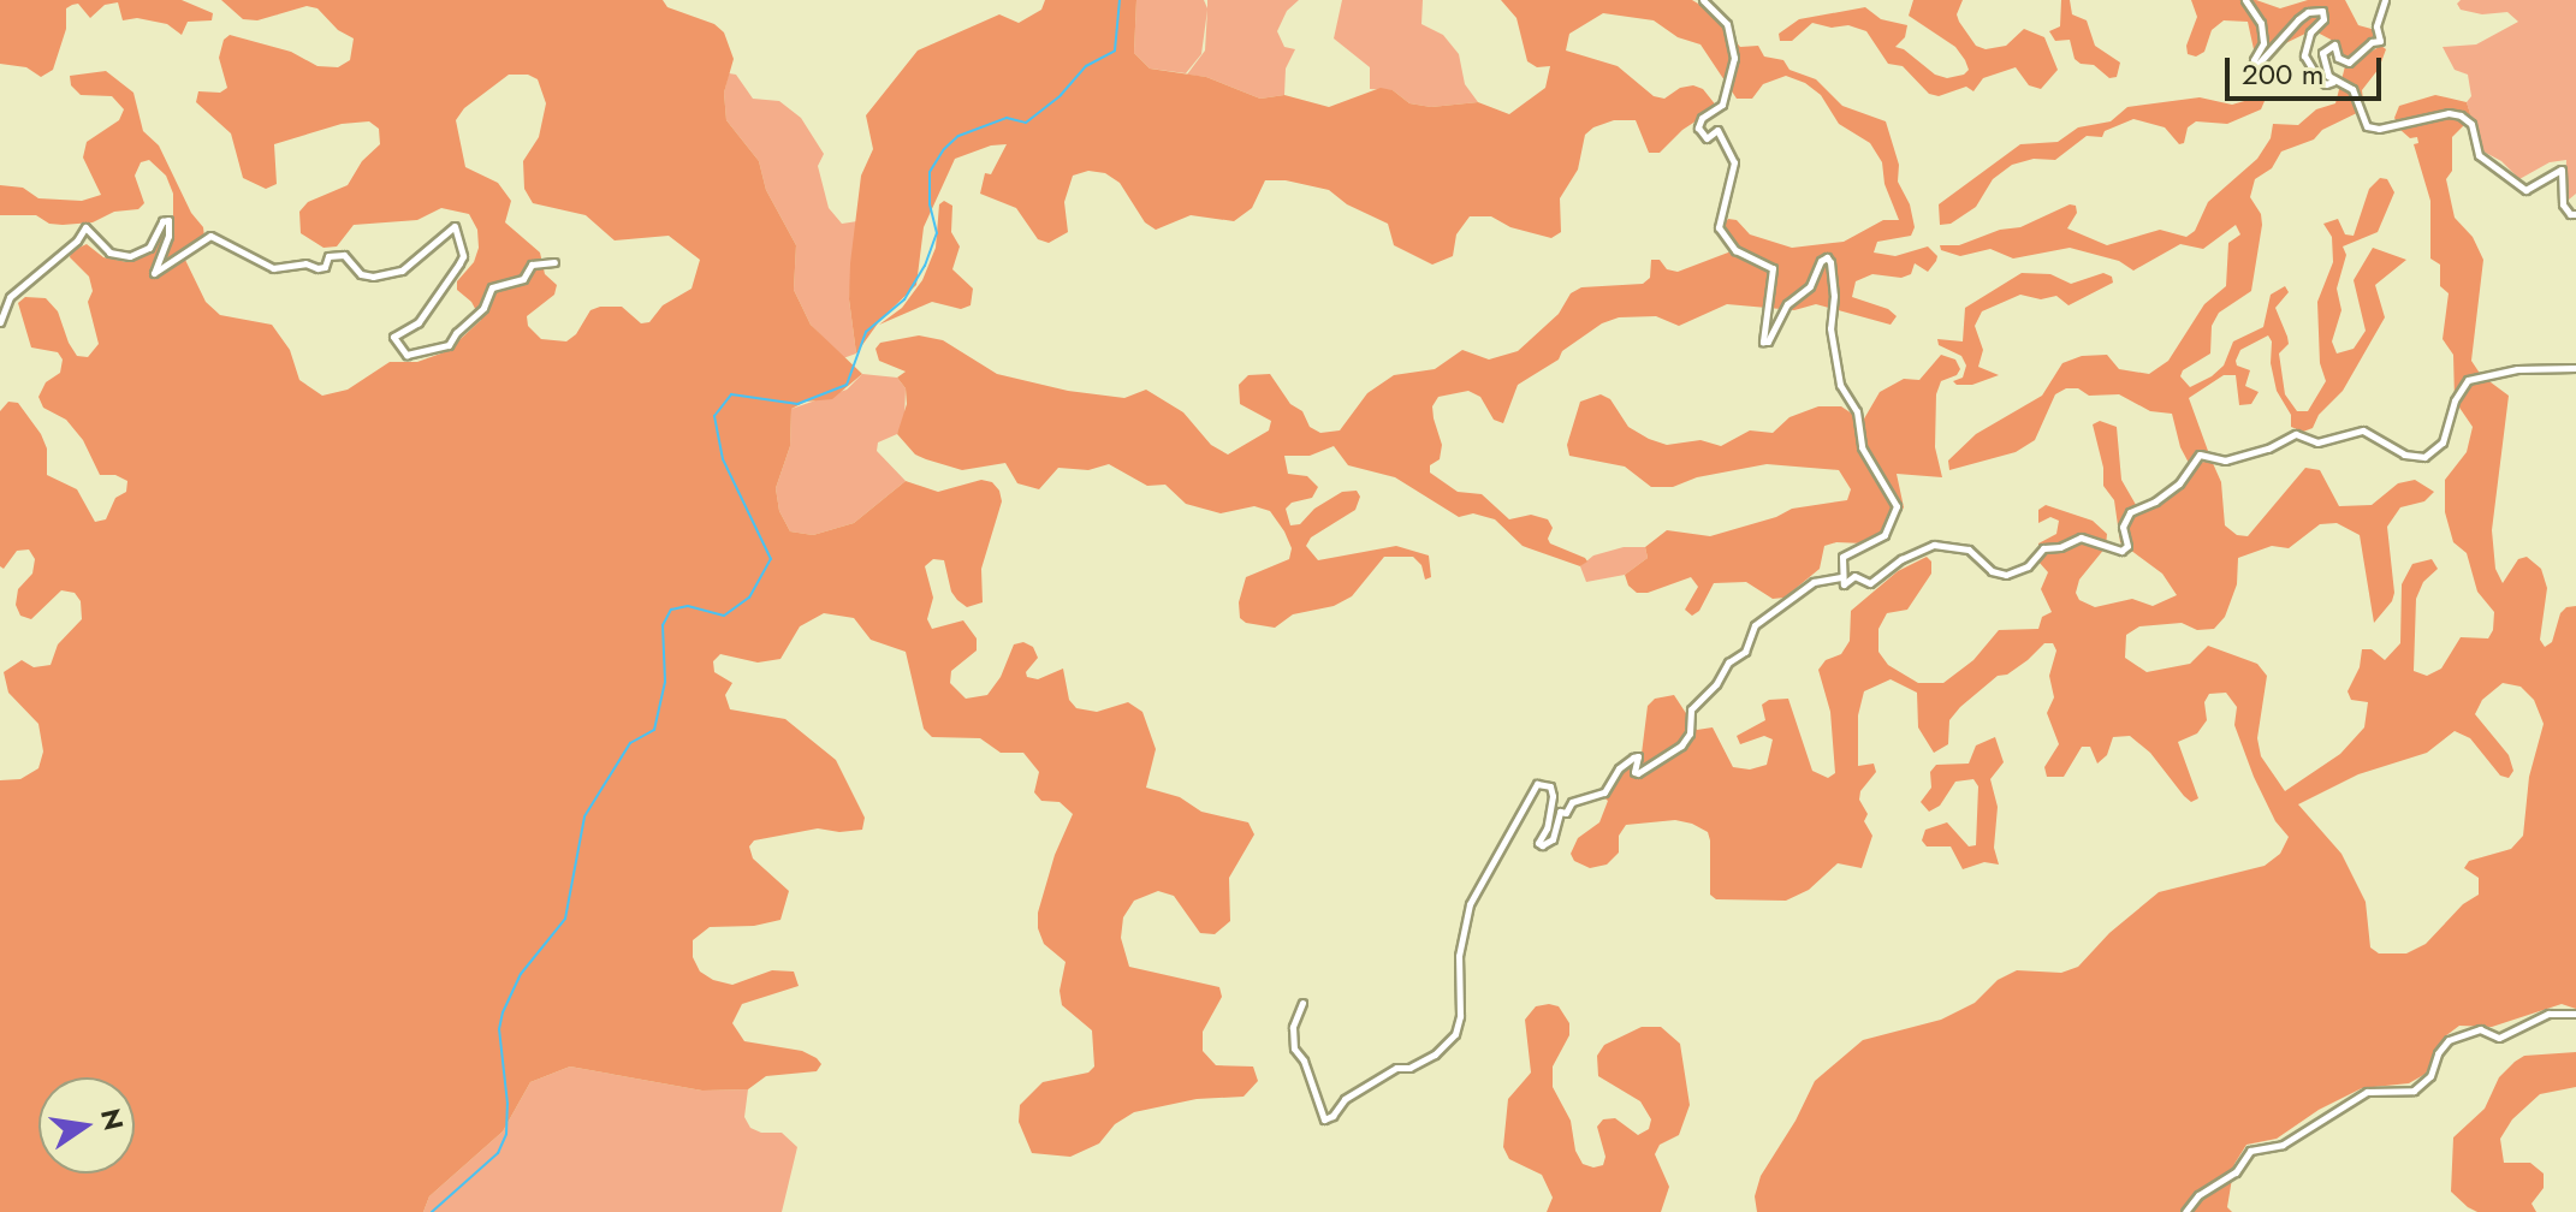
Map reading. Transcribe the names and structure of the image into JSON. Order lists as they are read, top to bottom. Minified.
{"scale_bar":"200 m","north":"right"}
